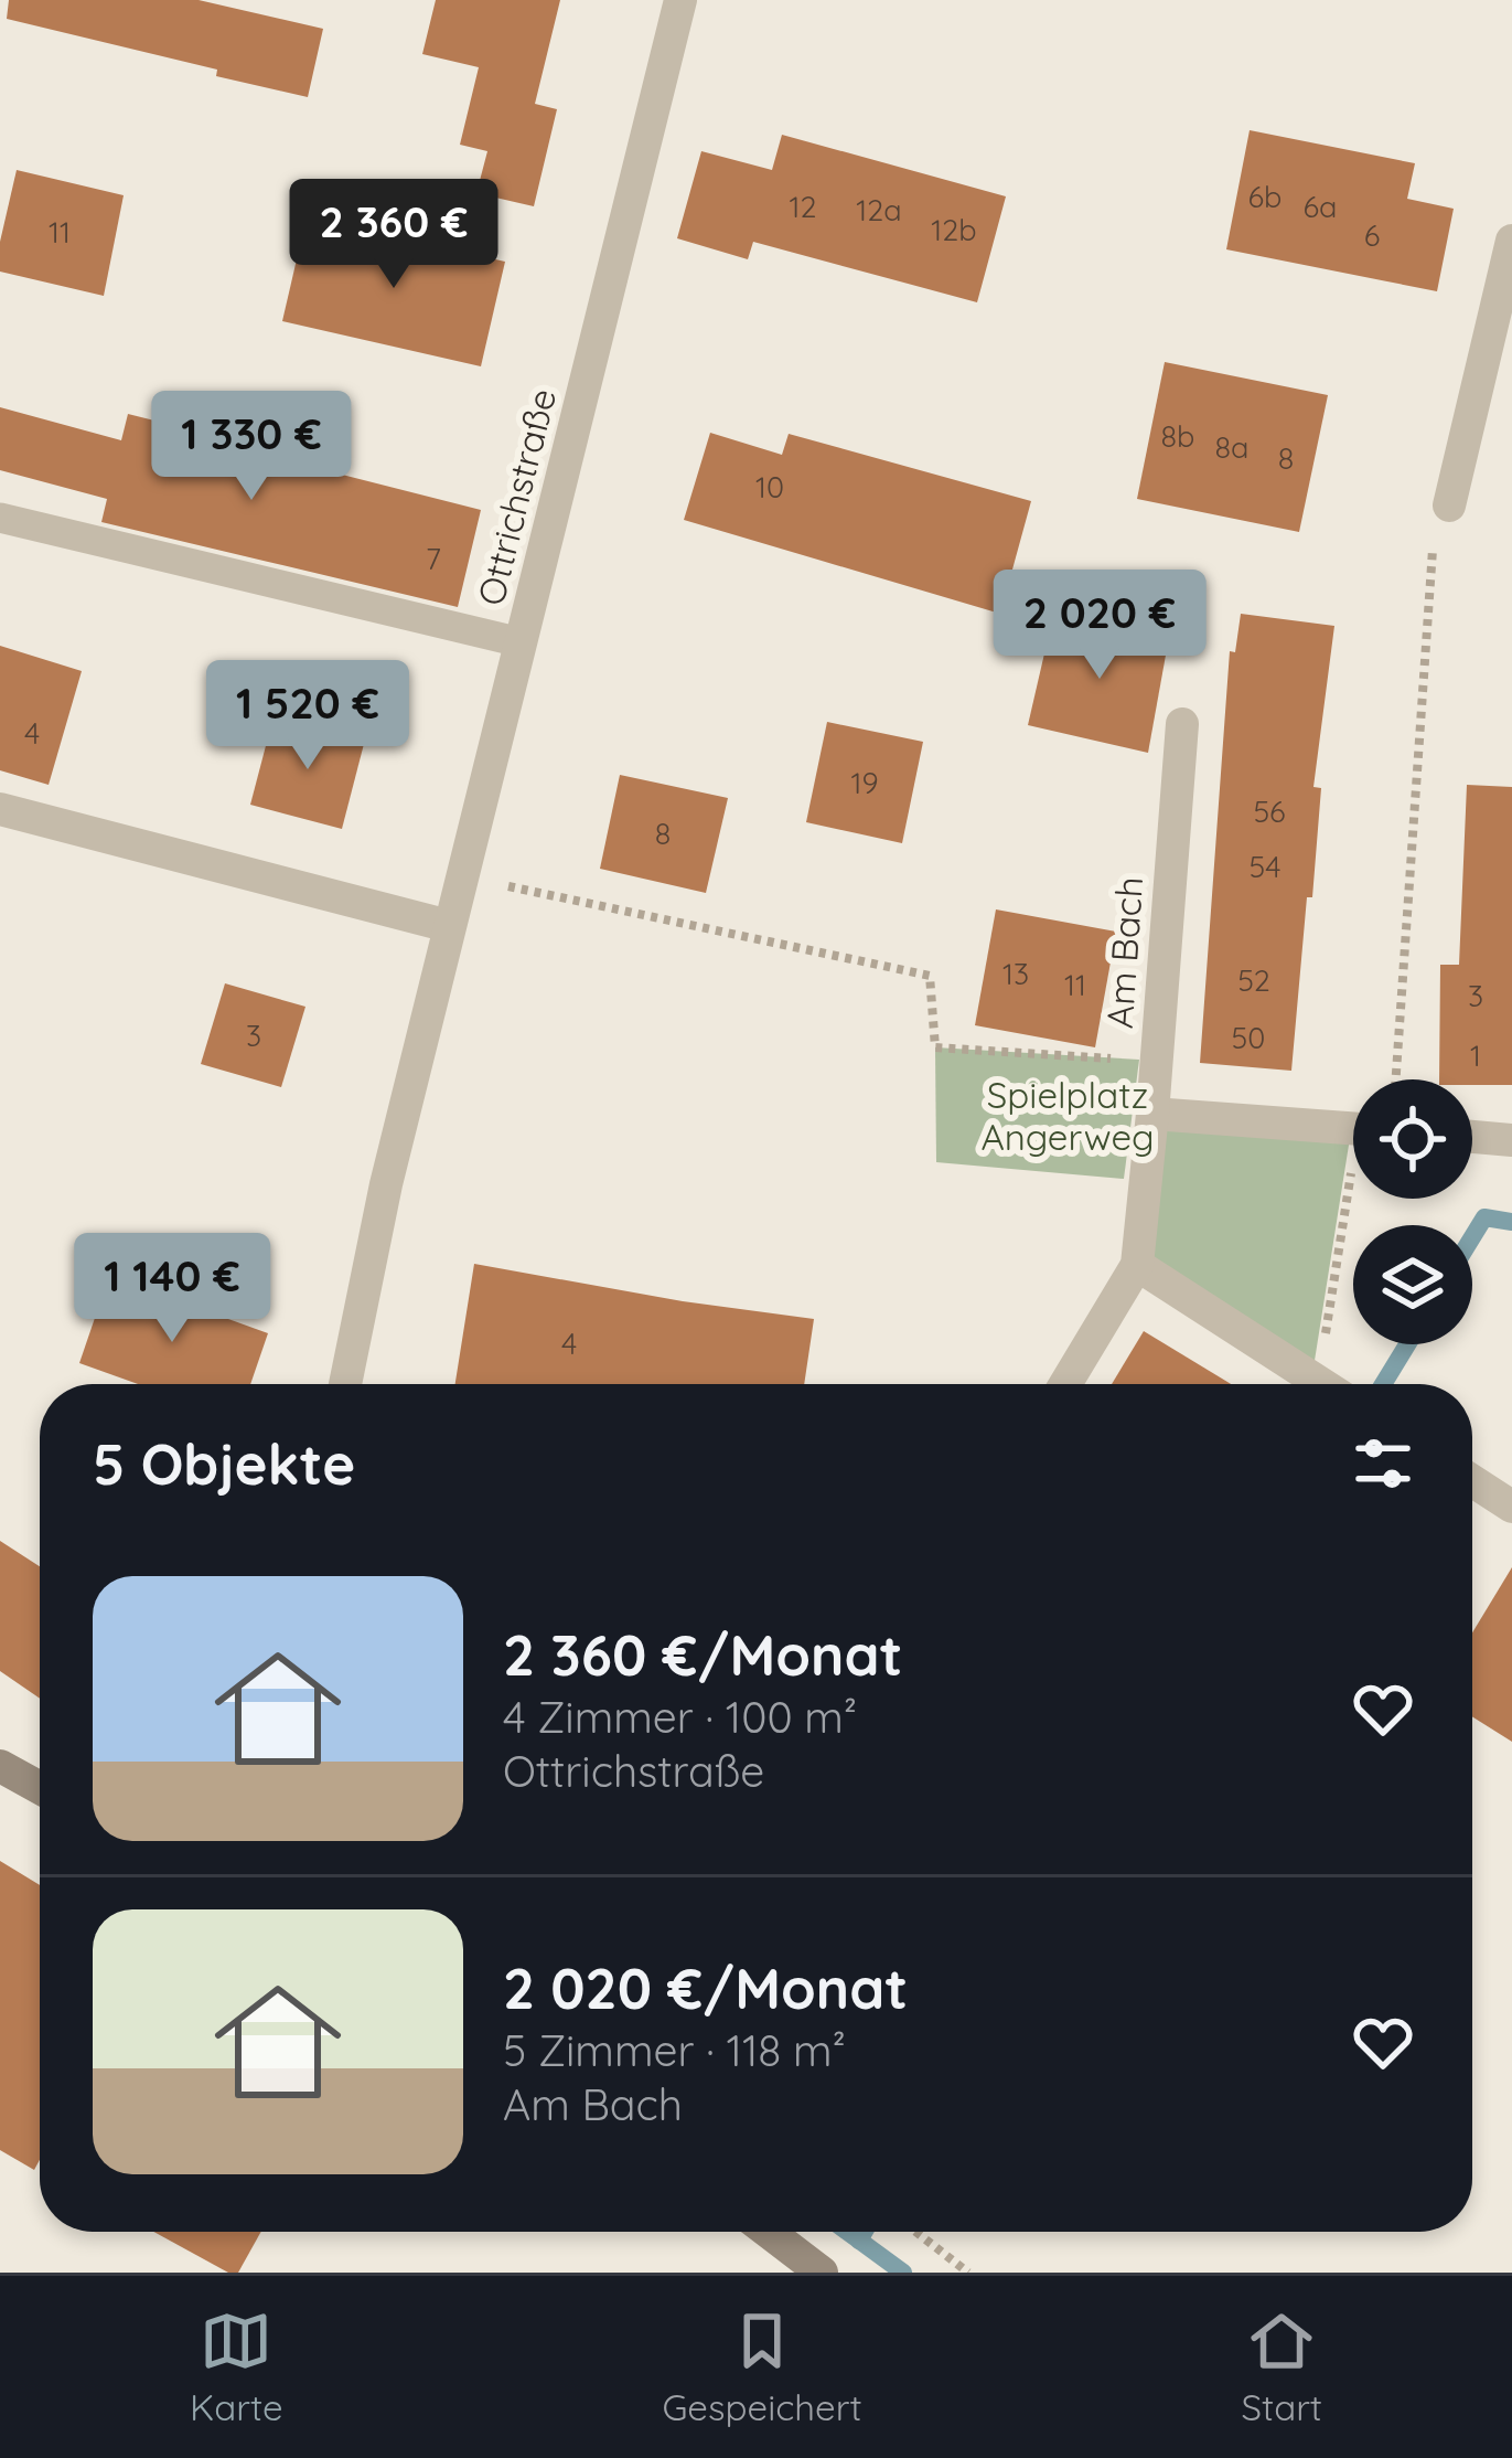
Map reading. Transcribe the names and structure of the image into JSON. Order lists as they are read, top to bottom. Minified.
{"streets":{"street":["Ottrichstraße","Am Bach"]},"parks":["Spielplatz Angerweg"],"house_numbers":["6b","12","6a","12a","12b","11","6","8b","8a","8","10","7","4","19","56","8","54","13","52","11","3","3","50","1","4"],"page":{"price":["2 360 €","1 330 €","2 020 €","1 520 €","1 140 €"],"heading":"5 Objekte","list":[{"name":"2 360 €/Monat","note":"4 Zimmer · 100 m² · Ottrichstraße"},{"name":"2 020 €/Monat","note":"5 Zimmer · 118 m² · Am Bach"}],"tabs":["Karte","Gespeichert","Start"]}}
